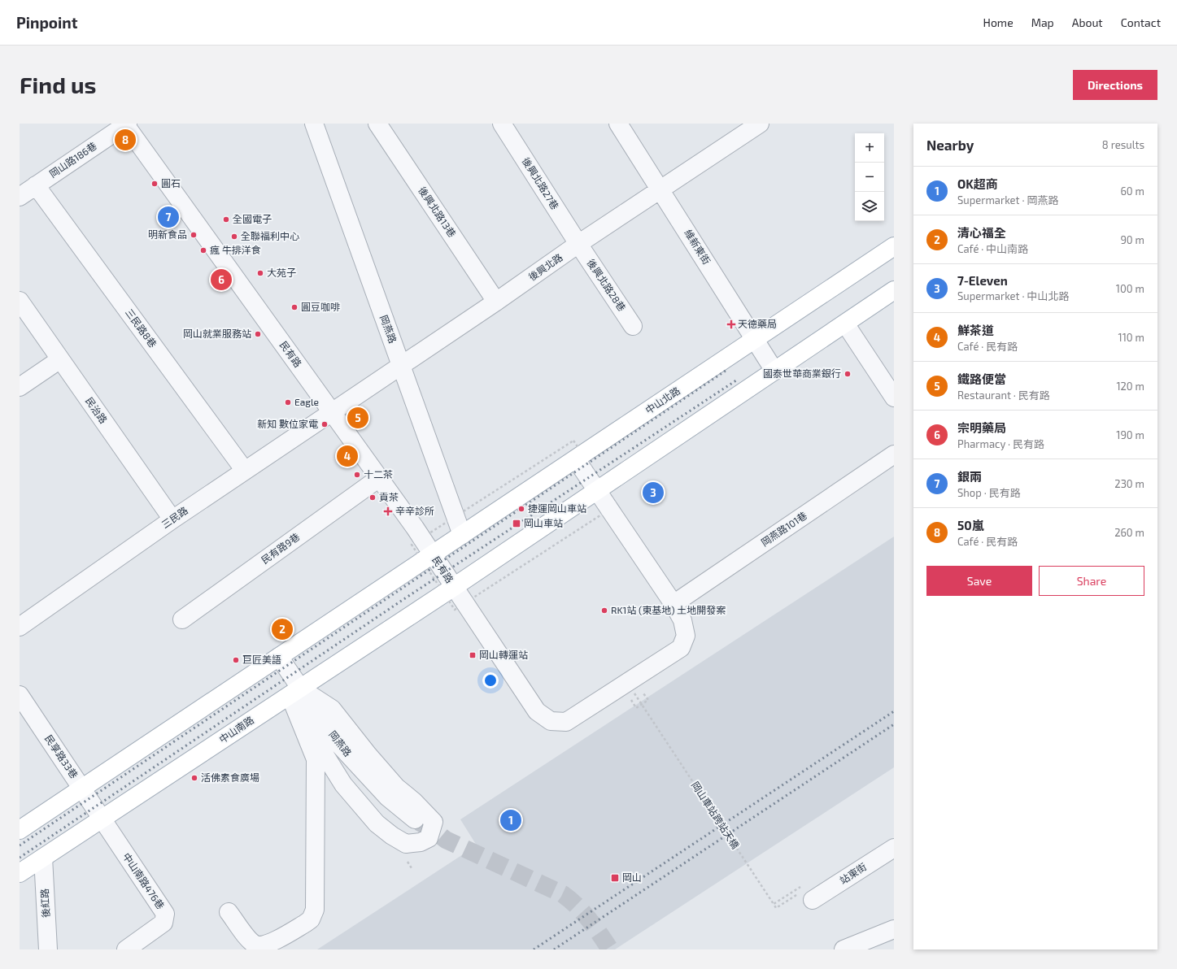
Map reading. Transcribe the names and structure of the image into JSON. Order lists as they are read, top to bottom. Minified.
{"streets":{"main road":["中山北路","中山南路"],"street":["岡山路186巷","後興北路27巷","後興北路13巷","維新東街","後興北路","後興北路28巷","三民路8巷","岡燕路","民有路","民治路","三民路","岡燕路101巷","民有路9巷","民享路33巷","站東街","中山南路476巷","後紅路"],"path":["岡山車站跨站天橋"]},"crossings":[["岡山路186巷","三民路8巷"],["岡山路186巷","民有路"],["後興北路27巷","後興北路"],["後興北路27巷","後興北路28巷"],["後興北路13巷","後興北路"],["維新東街","後興北路"],["維新東街","中山北路"],["後興北路","後興北路28巷"],["後興北路","岡燕路"],["後興北路","民有路"],["後興北路","三民路"],["三民路8巷","三民路"],["岡燕路","中山北路"],["岡燕路","中山南路"],["民有路","中山北路"],["民有路","三民路"],["民有路","岡燕路101巷"],["民有路","民有路9巷"],["民有路","中山南路"],["民治路","三民路"],["中山南路","民享路33巷"],["中山南路","中山南路476巷"],["中山南路","後紅路"],["民享路33巷","中山南路476巷"]],"places":{"other":["圓石","全國電子","明新食品","全聯福利中心","瘋 牛排洋食","大苑子","圓豆咖啡","岡山就業服務站","國泰世華商業銀行","Eagle","新知 數位家電","十二茶","貢茶","捷運岡山車站","RK1站 (東基地) 土地開發案","巨匠美語","活佛素食廣場"],"health":["天德藥局","辛辛診所"],"transit":["岡山車站","岡山轉運站","岡山"]},"page":{"header":"Pinpoint","nav":["Home","Map","About","Contact"],"buttons":["Directions",["Save","Share"]],"title":"Find us","heading":["Nearby","8 results"],"pins":["8","7","6","5","4","3","2","1"],"map_buttons":["+","−"],"list":[{"mark":"1","name":"OK超商","note":"Supermarket · 岡燕路","value":"60 m"},{"mark":"2","name":"清心福全","note":"Café · 中山南路","value":"90 m"},{"mark":"3","name":"7-Eleven","note":"Supermarket · 中山北路","value":"100 m"},{"mark":"4","name":"鮮茶道","note":"Café · 民有路","value":"110 m"},{"mark":"5","name":"鐵路便當","note":"Restaurant · 民有路","value":"120 m"},{"mark":"6","name":"宗明藥局","note":"Pharmacy · 民有路","value":"190 m"},{"mark":"7","name":"銀兩","note":"Shop · 民有路","value":"230 m"},{"mark":"8","name":"50嵐","note":"Café · 民有路","value":"260 m"}]}}
